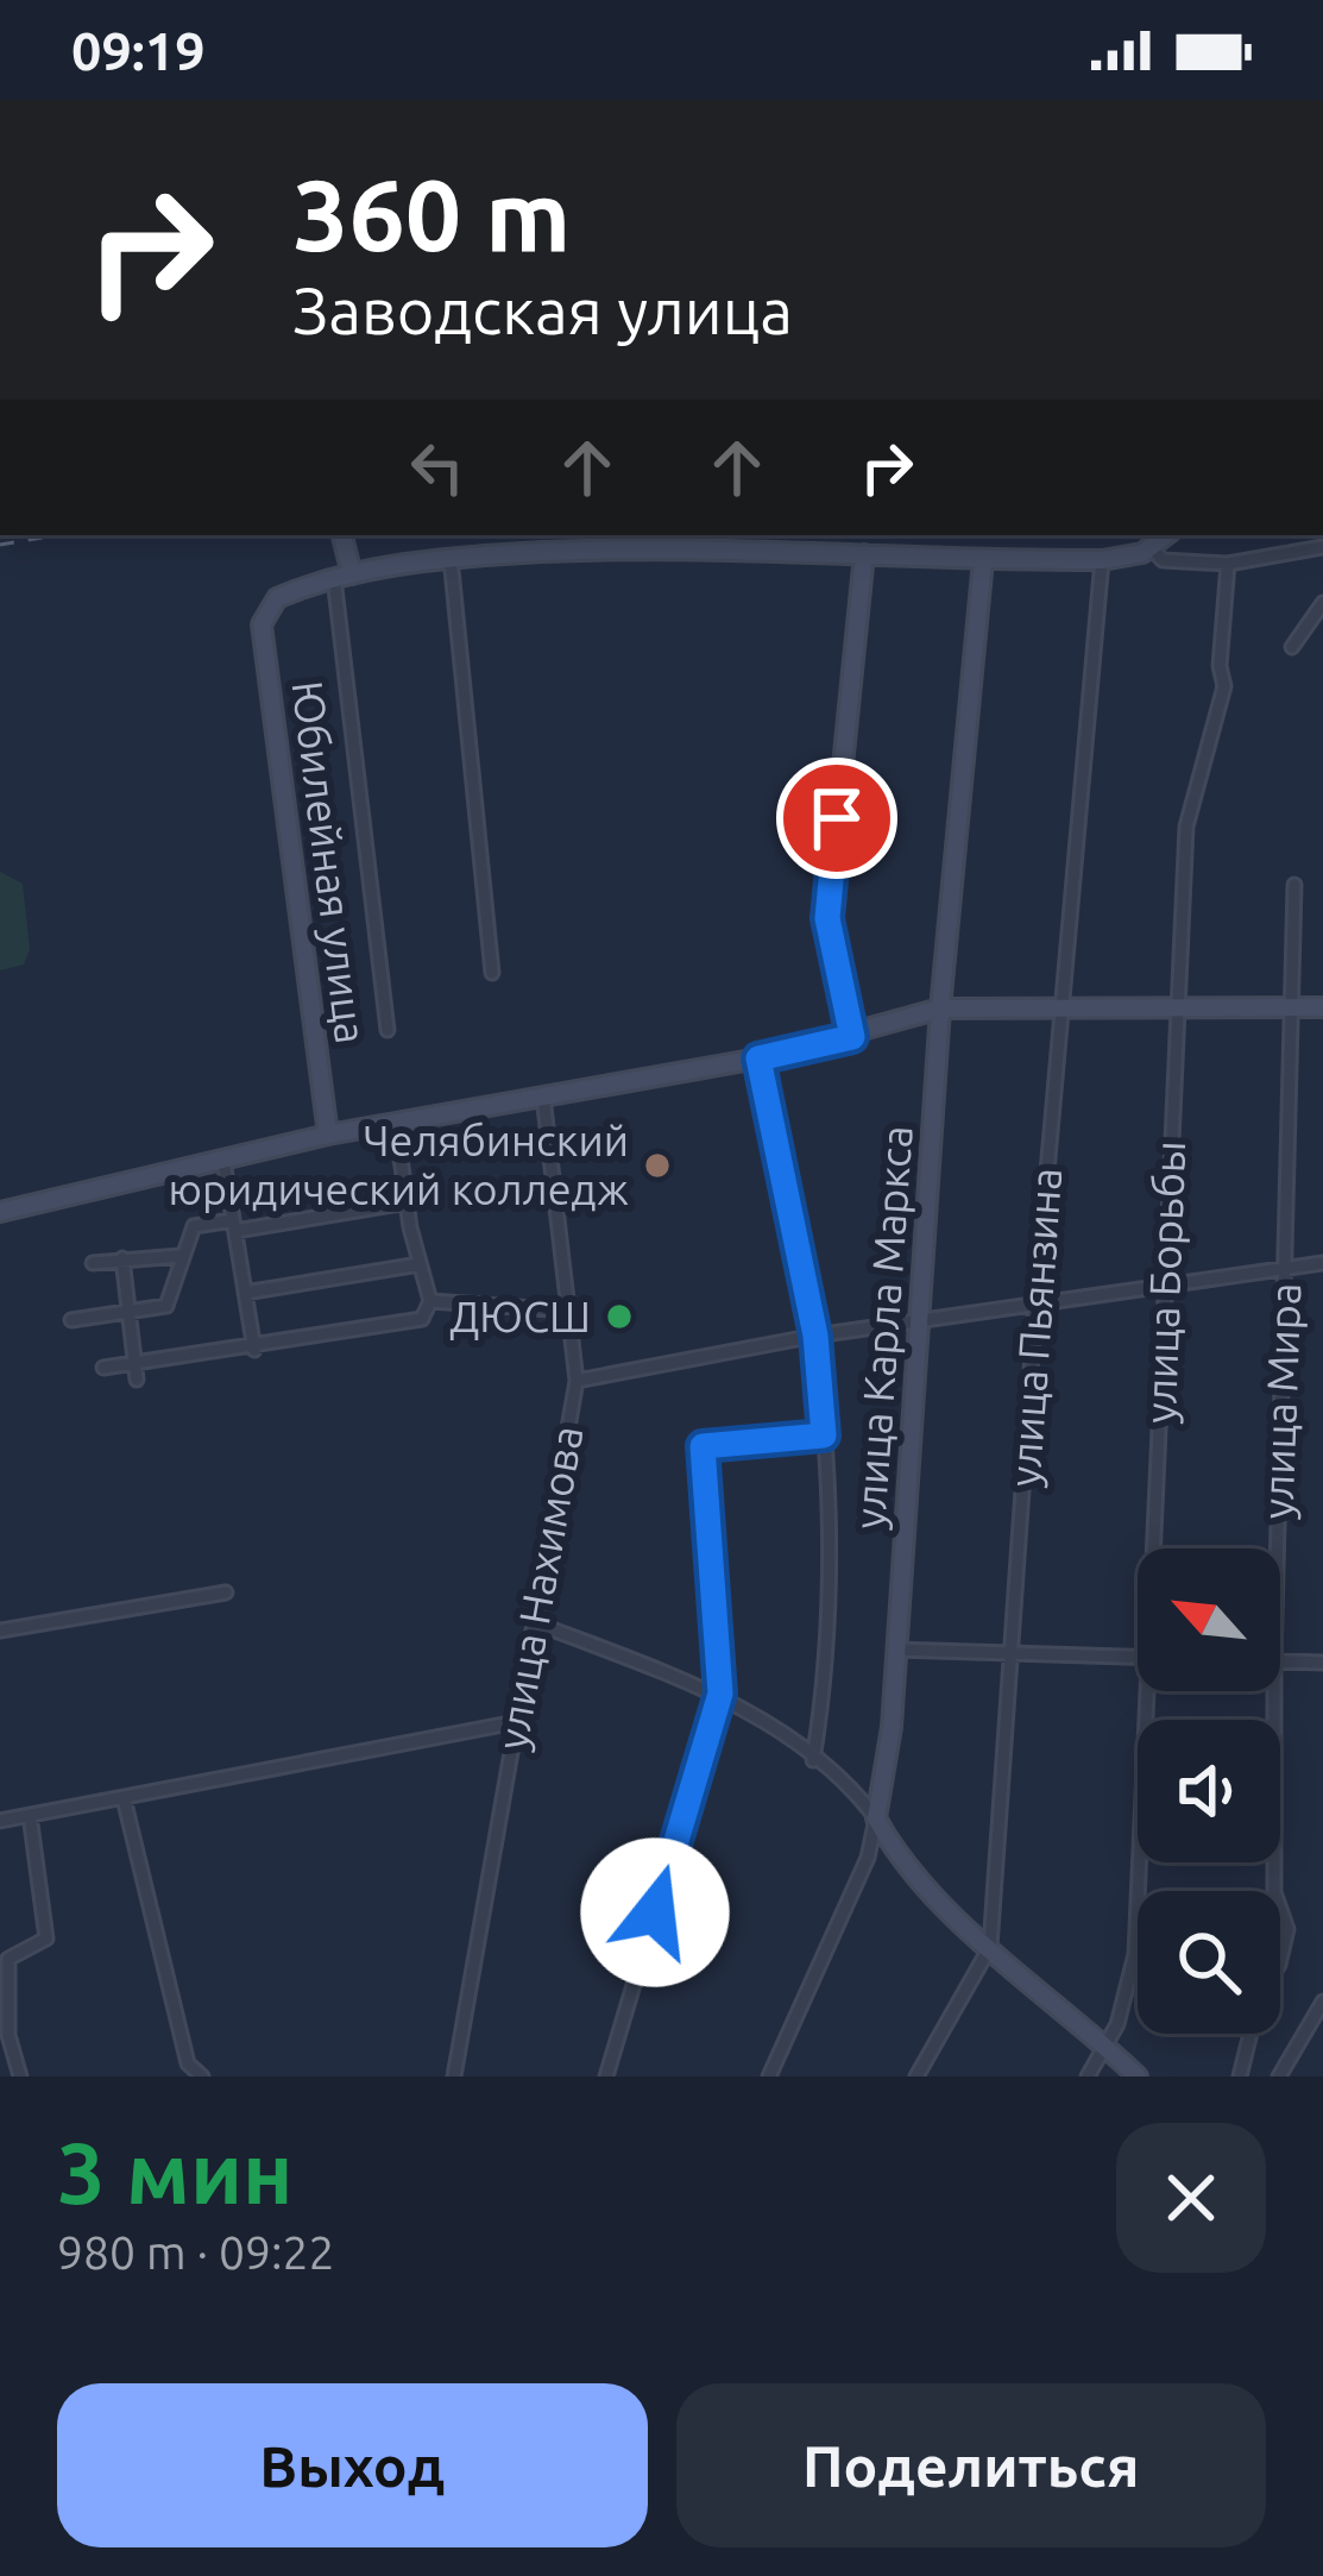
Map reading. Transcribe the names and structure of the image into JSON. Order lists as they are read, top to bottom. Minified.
{"streets":{"main road":["Юбилейная улица","улица Карла Маркса"],"street":["улица Борьбы","улица Пьянзина","улица Мира","улица Нахимова"]},"places":["Челябинский юридический колледж","ДЮСШ"],"north":"top left","page":{"status":"09:19","turn":["360 m","Заводская улица"],"heading":["3 мин","980 m · 09:22"],"buttons":["Выход","Поделиться"]}}
